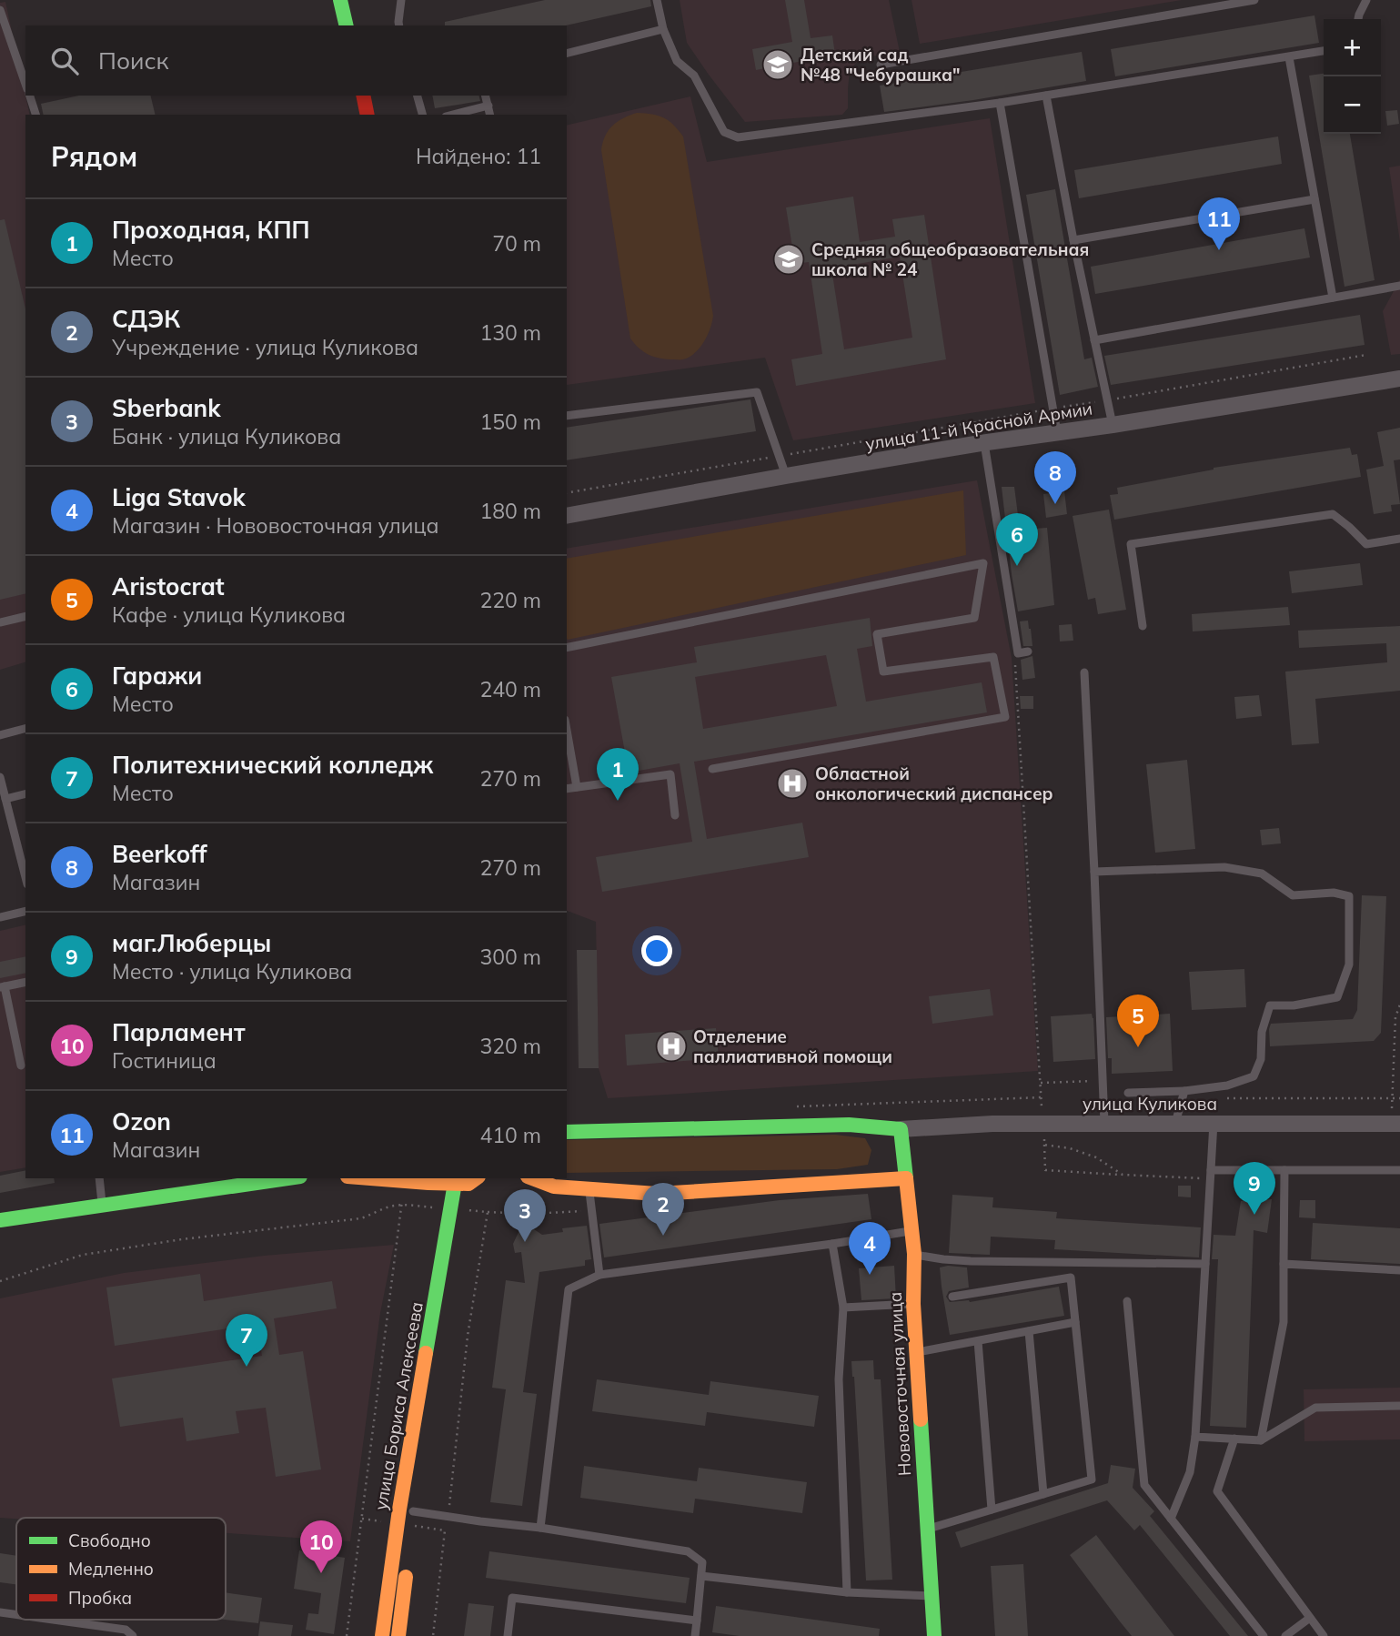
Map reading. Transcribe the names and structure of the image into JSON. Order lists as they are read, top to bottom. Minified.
{"streets":{"main road":["Нововосточная улица","улица Бориса Алексеева"],"street":["улица 11-й Красной Армии","улица Куликова"]},"crossings":[["улица Куликова","Нововосточная улица"]],"places":{"school or university":["Детский сад №48 \"Чебурашка\"","Средняя общеобразовательная школа № 24"],"hospital":["Областной онкологический диспансер","Отделение паллиативной помощи"]},"legend":["Свободно","Медленно","Пробка"],"page":{"map_buttons":["+","−"],"search":"Поиск","heading":["Рядом","Найдено: 11"],"pins":["11","8","6","1","5","9","2","3","4","7","10"],"list":[{"mark":"1","name":"Проходная, КПП","note":"Место","value":"70 m"},{"mark":"2","name":"СДЭК","note":"Учреждение · улица Куликова","value":"130 m"},{"mark":"3","name":"Sberbank","note":"Банк · улица Куликова","value":"150 m"},{"mark":"4","name":"Liga Stavok","note":"Магазин · Нововосточная улица","value":"180 m"},{"mark":"5","name":"Aristocrat","note":"Кафе · улица Куликова","value":"220 m"},{"mark":"6","name":"Гаражи","note":"Место","value":"240 m"},{"mark":"7","name":"Политехнический колледж","note":"Место","value":"270 m"},{"mark":"8","name":"Beerkoff","note":"Магазин","value":"270 m"},{"mark":"9","name":"маг.Люберцы","note":"Место · улица Куликова","value":"300 m"},{"mark":"10","name":"Парламент","note":"Гостиница","value":"320 m"},{"mark":"11","name":"Ozon","note":"Магазин","value":"410 m"}]}}
